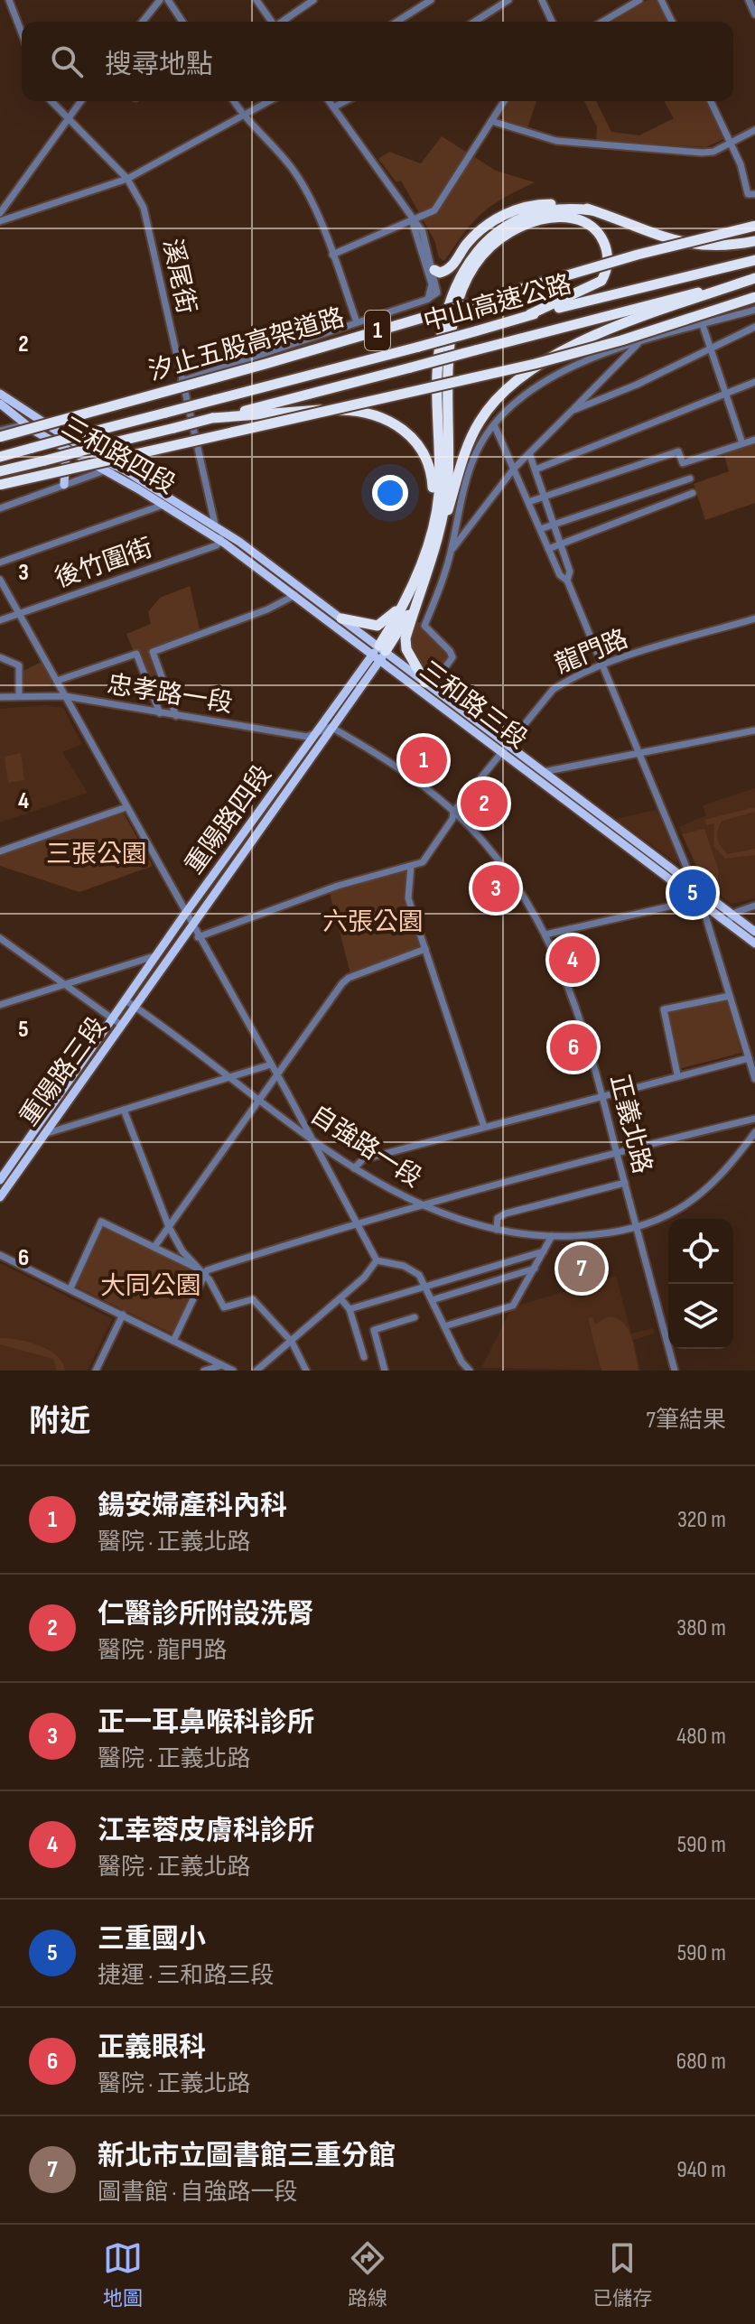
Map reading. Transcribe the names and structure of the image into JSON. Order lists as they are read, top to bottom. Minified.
{"streets":{"highway":["中山高速公路","1","汐止五股高架道路"],"main road":["三和路四段","三和路三段","重陽路四段","重陽路三段"],"street":["溪尾街","後竹圍街","龍門路","忠孝路一段","正義北路","自強路一段"]},"crossings":[["溪尾街","三和路四段"],["溪尾街","後竹圍街"],["溪尾街","三和路三段"],["三和路四段","後竹圍街"],["三和路四段","三和路三段"],["後竹圍街","三和路三段"],["龍門路","三和路三段"],["龍門路","正義北路"],["忠孝路一段","重陽路四段"],["忠孝路一段","正義北路"],["三和路三段","重陽路四段"],["重陽路四段","重陽路三段"],["重陽路四段","正義北路"],["重陽路四段","自強路一段"],["重陽路三段","自強路一段"],["正義北路","自強路一段"]],"parks":["三張公園","六張公園","大同公園"],"page":{"search":"搜尋地點","pins":["1","2","3","5","4","6","7"],"heading":["附近","7筆結果"],"list":[{"mark":"1","name":"鍚安婦產科內科","note":"醫院 · 正義北路","value":"320 m"},{"mark":"2","name":"仁醫診所附設洗腎","note":"醫院 · 龍門路","value":"380 m"},{"mark":"3","name":"正一耳鼻喉科診所","note":"醫院 · 正義北路","value":"480 m"},{"mark":"4","name":"江幸蓉皮膚科診所","note":"醫院 · 正義北路","value":"590 m"},{"mark":"5","name":"三重國小","note":"捷運 · 三和路三段","value":"590 m"},{"mark":"6","name":"正義眼科","note":"醫院 · 正義北路","value":"680 m"},{"mark":"7","name":"新北市立圖書館三重分館","note":"圖書館 · 自強路一段","value":"940 m"}],"nav":["地圖","路線","已儲存"]},"grid":{"rows":["2","3","4","5","6"]}}
